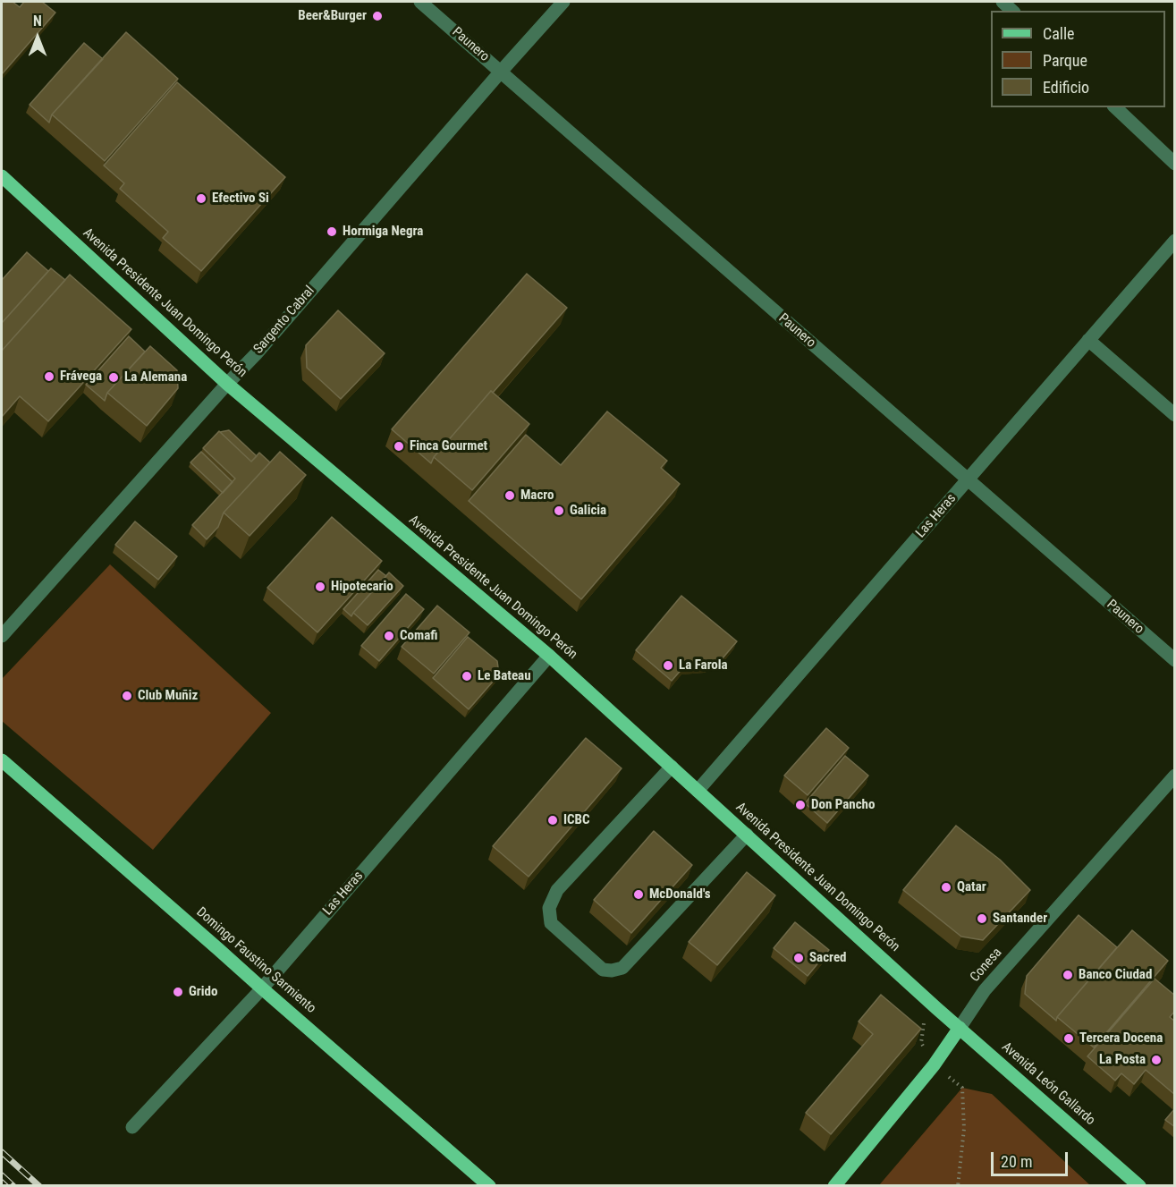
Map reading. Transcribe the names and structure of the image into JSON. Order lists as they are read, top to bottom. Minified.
{"streets":{"main road":["Avenida Presidente Juan Domingo Perón","Domingo Faustino Sarmiento","Conesa","Avenida León Gallardo"],"street":["Paunero","Sargento Cabral","Las Heras"]},"crossings":[["Paunero","Sargento Cabral"],["Paunero","Las Heras"],["Avenida Presidente Juan Domingo Perón","Sargento Cabral"],["Avenida Presidente Juan Domingo Perón","Las Heras"],["Avenida Presidente Juan Domingo Perón","Conesa"],["Avenida Presidente Juan Domingo Perón","Avenida León Gallardo"],["Las Heras","Domingo Faustino Sarmiento"],["Conesa","Avenida León Gallardo"]],"places":["Beer&Burger","Efectivo Si","Hormiga Negra","Frávega","La Alemana","Finca Gourmet","Macro","Galicia","Hipotecario","Comafi","La Farola","Le Bateau","Club Muñiz","Don Pancho","ICBC","Qatar","McDonald's","Santander","Sacred","Banco Ciudad","Grido","Tercera Docena","La Posta"],"legend":["Calle","Parque","Edificio"],"scale_bar":"20 m","north":"top"}
